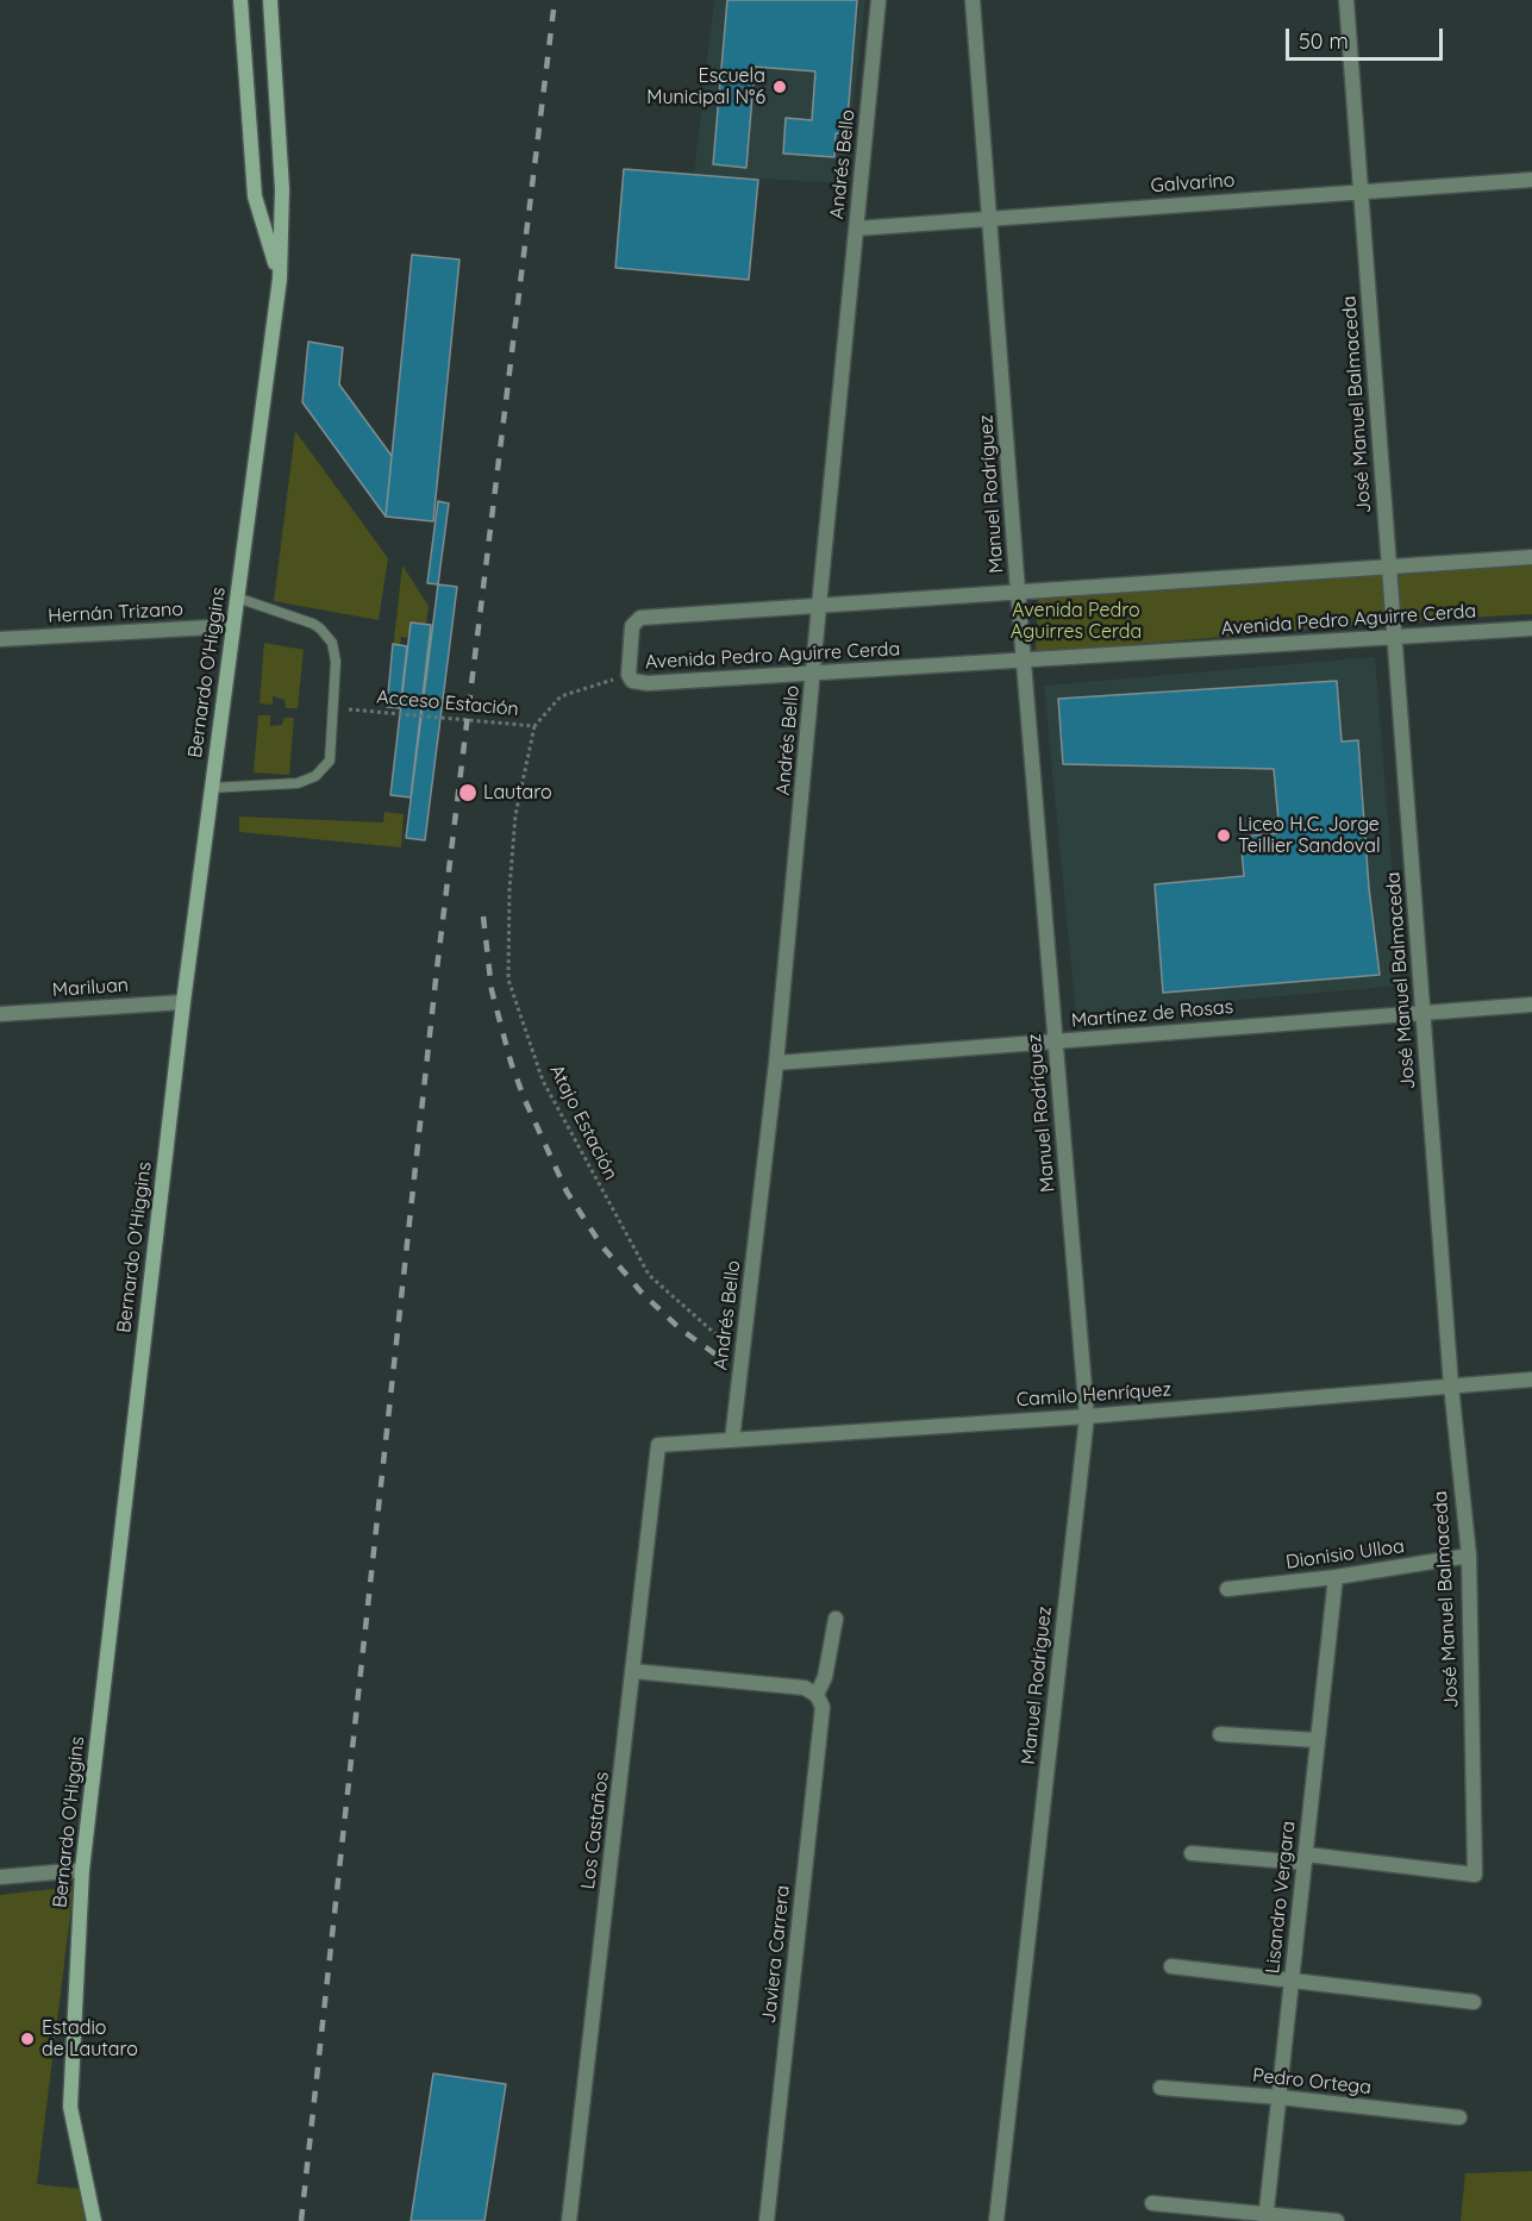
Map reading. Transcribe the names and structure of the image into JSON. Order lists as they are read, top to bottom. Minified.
{"streets":{"main road":["Bernardo O'Higgins"],"street":["Andrés Bello","Galvarino","José Manuel Balmaceda","Manuel Rodríguez","Hernán Trizano","Avenida Pedro Aguirre Cerda","Mariluan","Martínez de Rosas","Camilo Henríquez","Dionisio Ulloa","Los Castaños","Lisandro Vergara","Javiera Carrera","Pedro Ortega"],"path":["Acceso Estación","Atajo Estación"]},"crossings":[["Andrés Bello","Galvarino"],["Andrés Bello","Avenida Pedro Aguirre Cerda"],["Andrés Bello","Martínez de Rosas"],["Andrés Bello","Atajo Estación"],["Andrés Bello","Camilo Henríquez"],["Galvarino","José Manuel Balmaceda"],["Galvarino","Manuel Rodríguez"],["José Manuel Balmaceda","Avenida Pedro Aguirre Cerda"],["José Manuel Balmaceda","Martínez de Rosas"],["José Manuel Balmaceda","Camilo Henríquez"],["José Manuel Balmaceda","Dionisio Ulloa"],["José Manuel Balmaceda","Lisandro Vergara"],["Manuel Rodríguez","Avenida Pedro Aguirre Cerda"],["Manuel Rodríguez","Martínez de Rosas"],["Manuel Rodríguez","Camilo Henríquez"],["Hernán Trizano","Bernardo O'Higgins"],["Avenida Pedro Aguirre Cerda","Acceso Estación"],["Bernardo O'Higgins","Mariluan"],["Acceso Estación","Atajo Estación"],["Camilo Henríquez","Los Castaños"],["Dionisio Ulloa","Lisandro Vergara"],["Lisandro Vergara","Pedro Ortega"]],"parks":["Avenida Pedro Aguirres Cerda"],"places":["Escuela Municipal N°6","Lautaro","Liceo H.C. Jorge Teillier Sandoval","Estadio de Lautaro"],"scale_bar":"50 m"}
